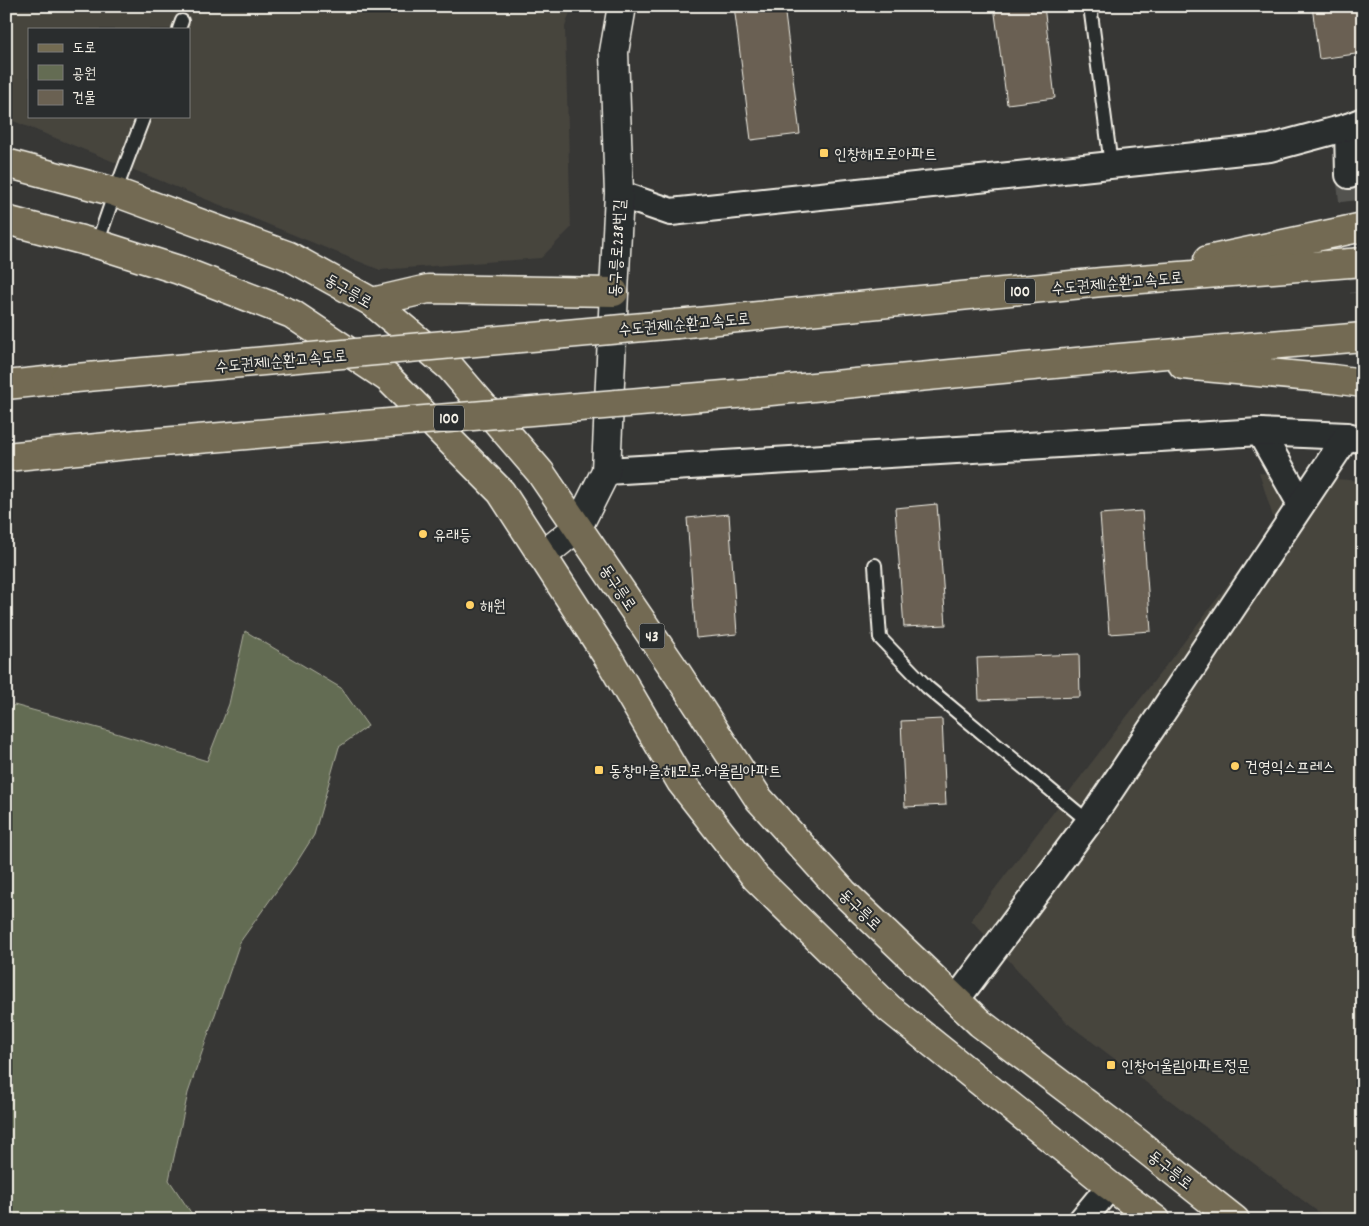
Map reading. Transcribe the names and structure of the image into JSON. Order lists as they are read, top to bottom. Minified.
{"streets":{"main road":["수도권제1순환고속도로","동구릉로","100","43"],"street":["동구릉로238번길"]},"crossings":[["동구릉로238번길","동구릉로"]],"places":{"transit":["인창해모로아파트","동창마을.해모로.어울림아파트","인창어울림아파트정문"],"other":["유래등","해원","건영익스프레스"]},"legend":["도로","공원","건물"]}
